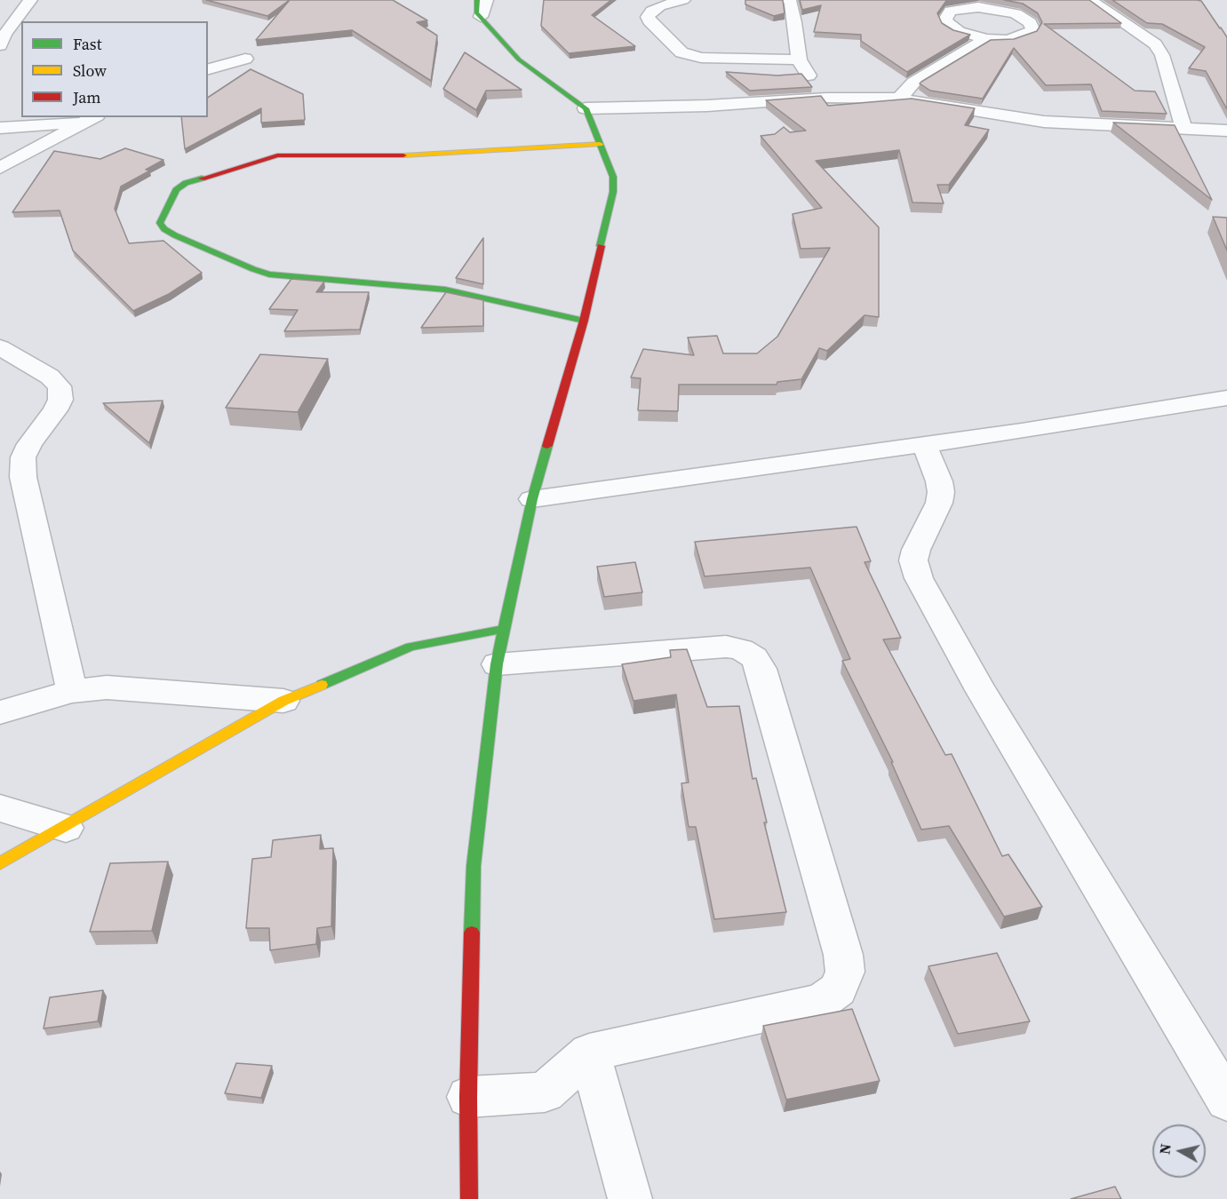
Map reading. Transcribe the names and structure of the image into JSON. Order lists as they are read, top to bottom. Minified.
{"legend":["Fast","Slow","Jam"],"north":"left"}
